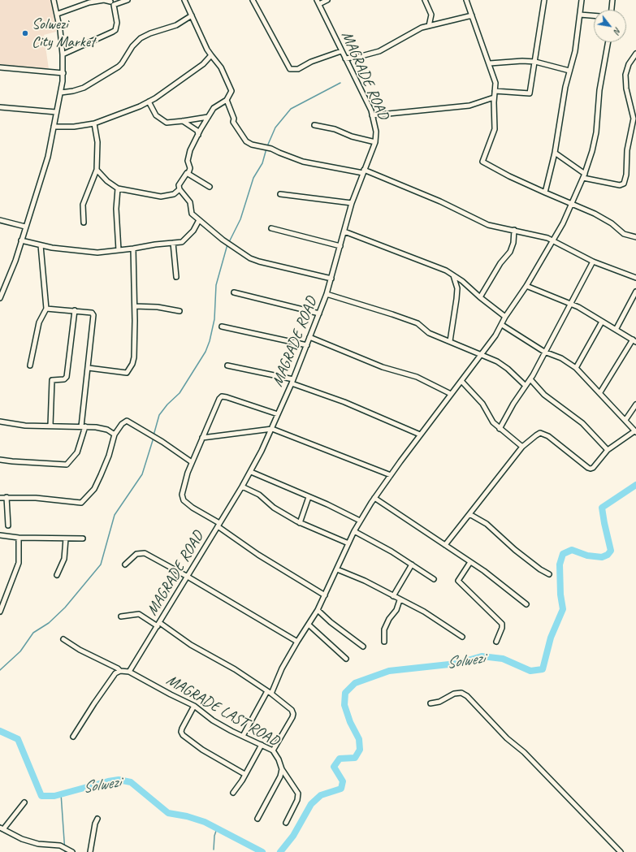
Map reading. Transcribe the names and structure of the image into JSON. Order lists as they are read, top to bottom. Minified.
{"streets":{"street":["MAGRADE ROAD","MAGRADE LAST ROAD"]},"crossings":[["MAGRADE ROAD","MAGRADE LAST ROAD"]],"water":["Solwezi"],"places":["Solwezi City Market"],"north":"bottom right"}
